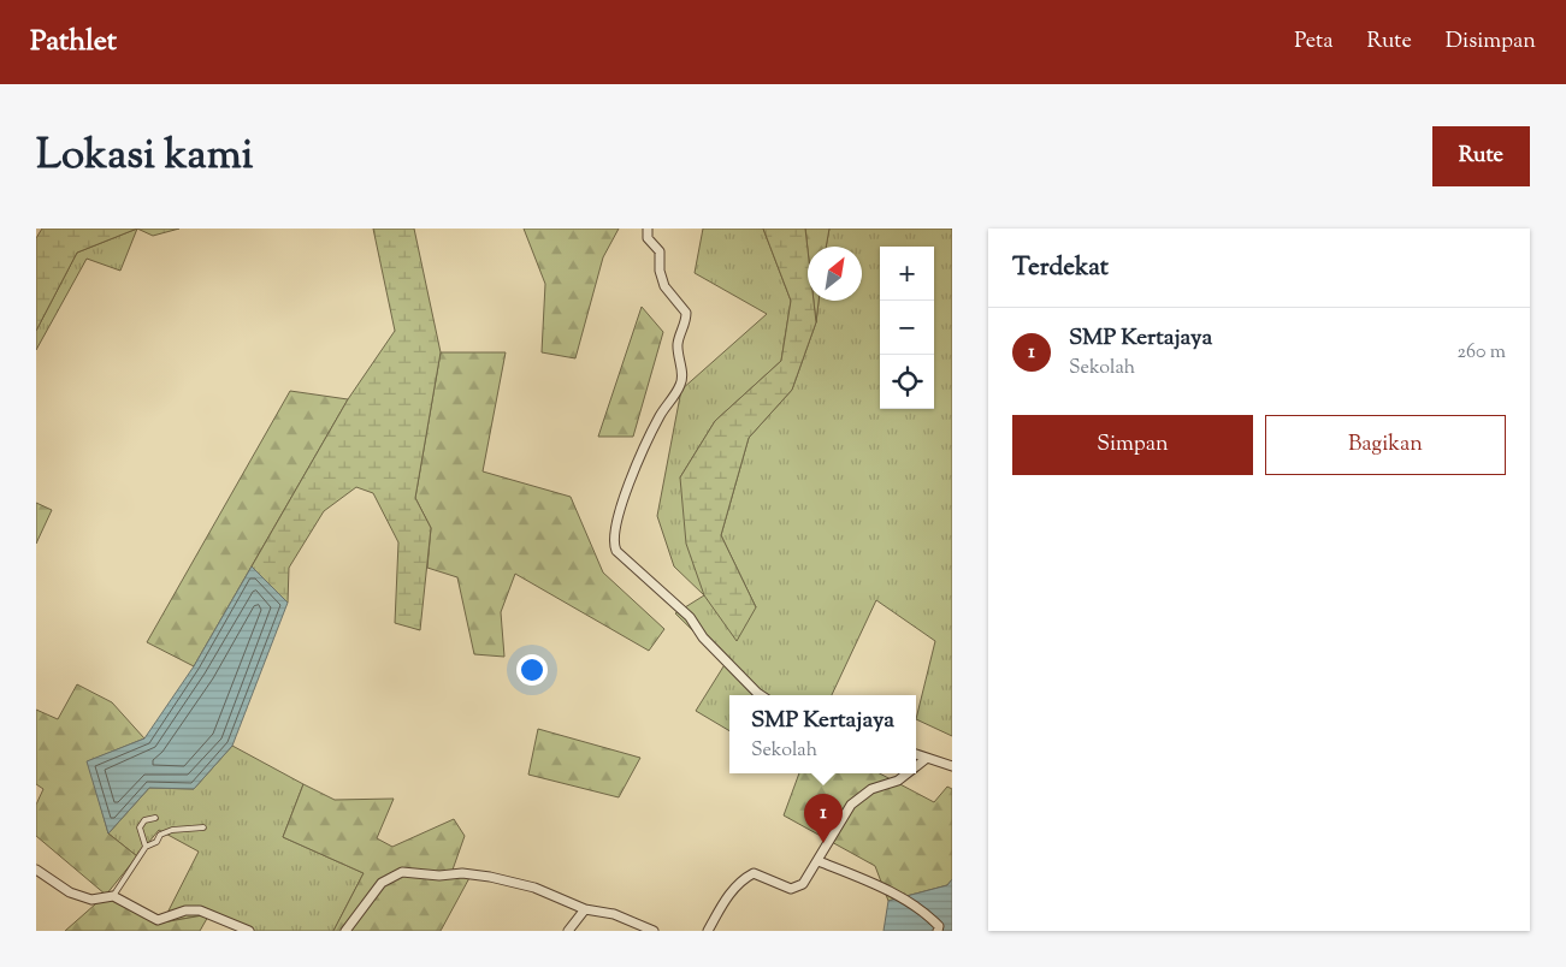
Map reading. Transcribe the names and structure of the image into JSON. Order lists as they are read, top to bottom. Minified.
{"north":"top right","page":{"header":"Pathlet","nav":["Peta","Rute","Disimpan"],"title":"Lokasi kami","buttons":["Rute",["Simpan","Bagikan"]],"heading":"Terdekat","map_buttons":["+","−"],"list":[{"mark":"1","name":"SMP Kertajaya","note":"Sekolah","value":"260 m"}],"popup":["SMP Kertajaya","Sekolah"],"pins":"1"}}
